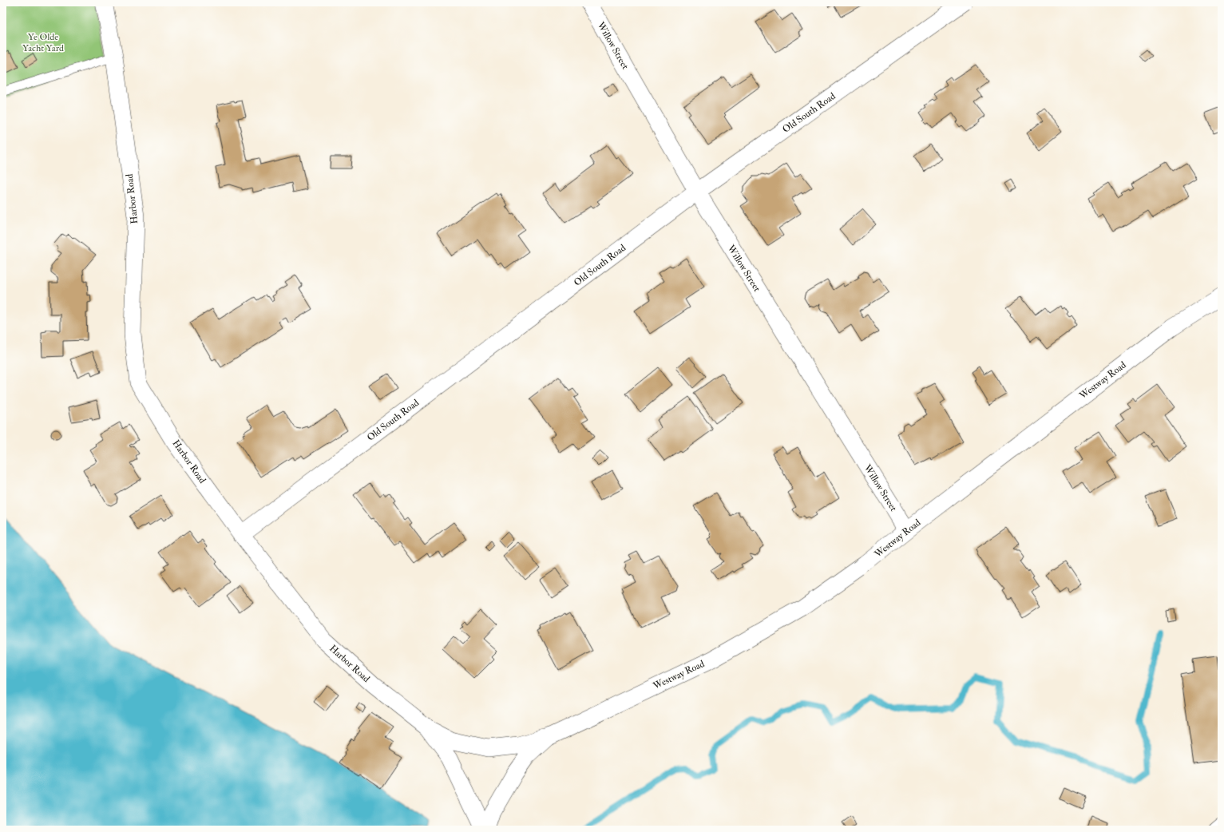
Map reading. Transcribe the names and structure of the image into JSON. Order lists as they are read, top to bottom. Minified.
{"streets":{"street":["Willow Street","Old South Road","Harbor Road","Westway Road"]},"crossings":[["Willow Street","Old South Road"],["Willow Street","Westway Road"],["Old South Road","Harbor Road"],["Harbor Road","Westway Road"]],"parks":["Ye Olde Yacht Yard"]}
